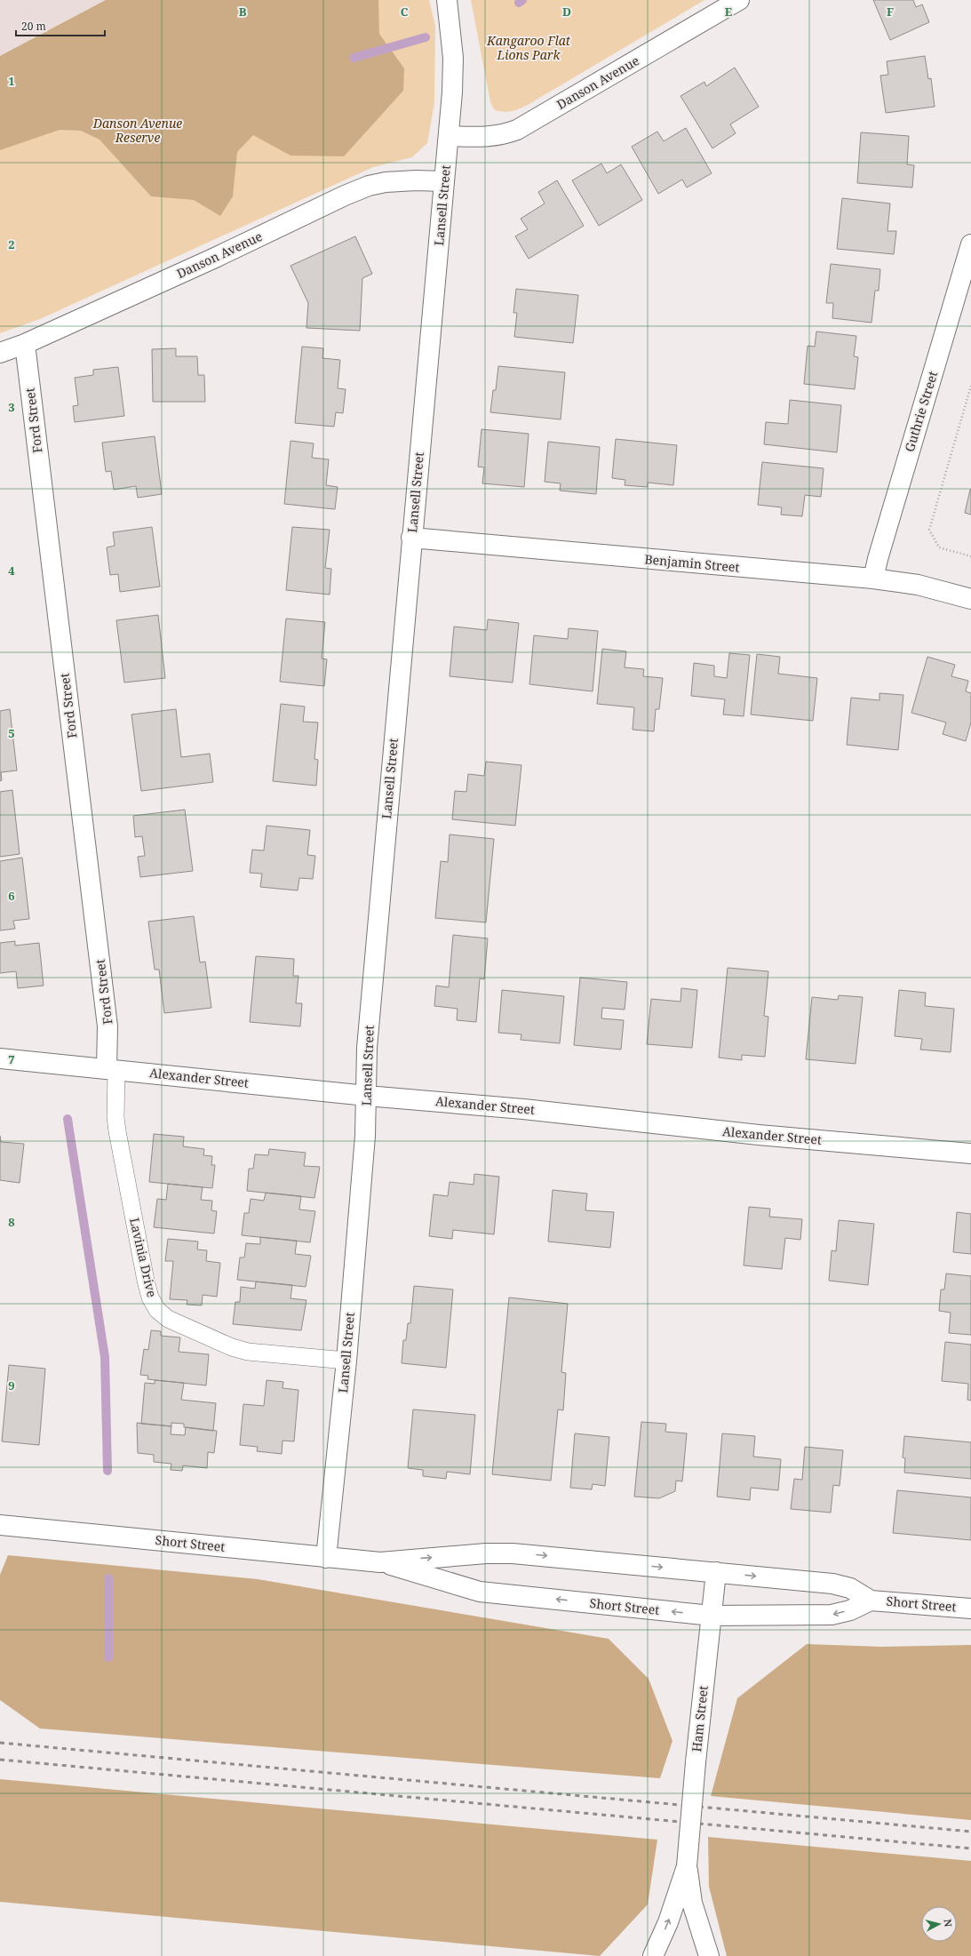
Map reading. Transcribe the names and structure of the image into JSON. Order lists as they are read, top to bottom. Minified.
{"streets":{"street":["Danson Avenue","Lansell Street","Guthrie Street","Ford Street","Benjamin Street","Alexander Street","Short Street","Ham Street"],"lane":["Lavinia Drive"]},"crossings":[["Danson Avenue","Lansell Street"],["Danson Avenue","Ford Street"],["Lansell Street","Benjamin Street"],["Lansell Street","Alexander Street"],["Lansell Street","Lavinia Drive"],["Lansell Street","Short Street"],["Guthrie Street","Benjamin Street"],["Ford Street","Alexander Street"],["Ford Street","Lavinia Drive"],["Alexander Street","Lavinia Drive"],["Short Street","Ham Street"]],"parks":["Kangaroo Flat Lions Park","Danson Avenue Reserve"],"scale_bar":"20 m","north":"right","grid":{"columns":["B","C","D","E","F"],"rows":["1","2","3","4","5","6","7","8","9"]}}
